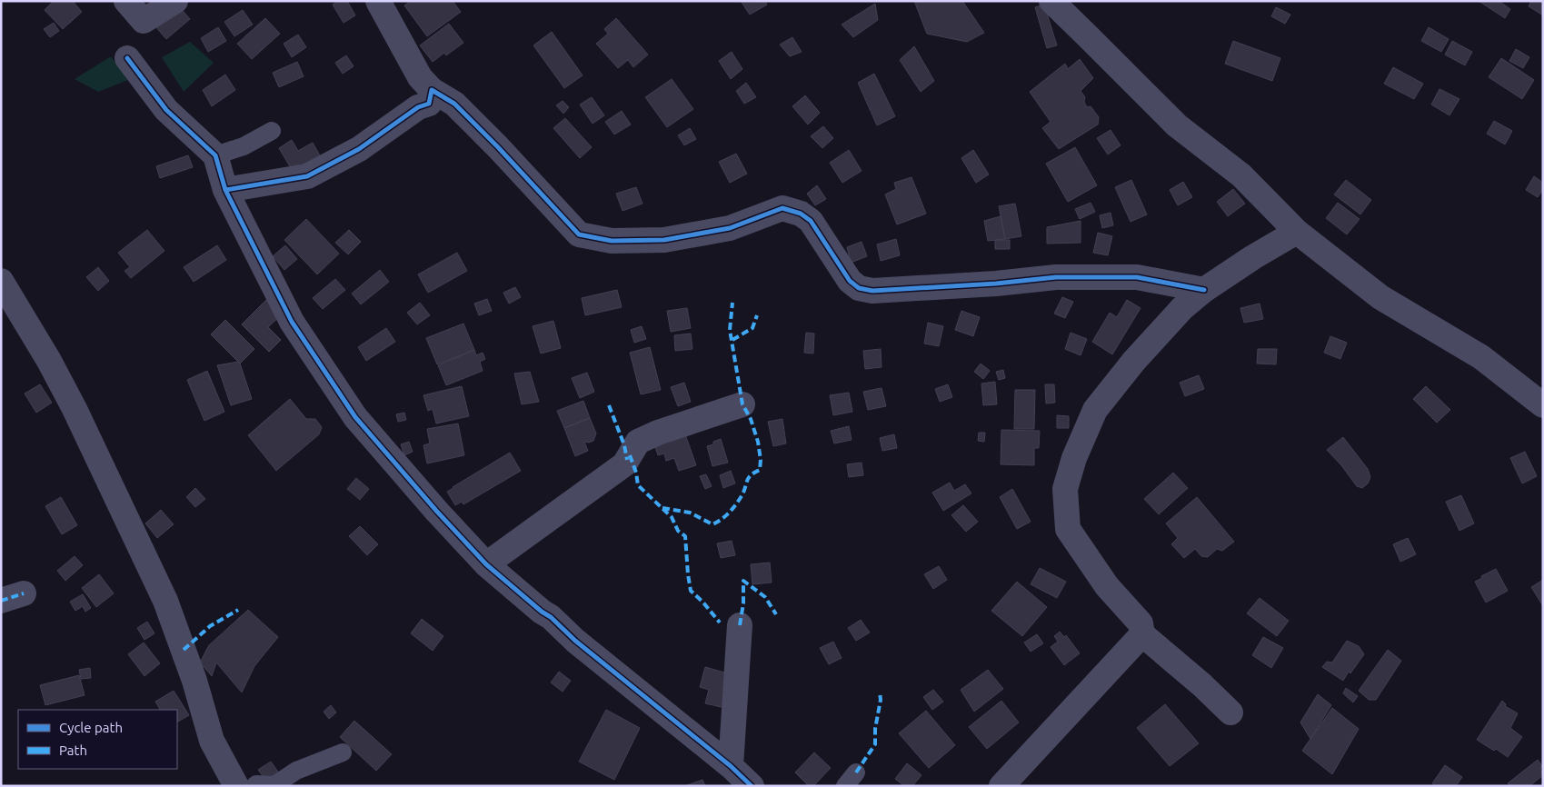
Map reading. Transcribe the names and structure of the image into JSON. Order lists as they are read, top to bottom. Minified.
{"legend":["Cycle path","Path"]}
